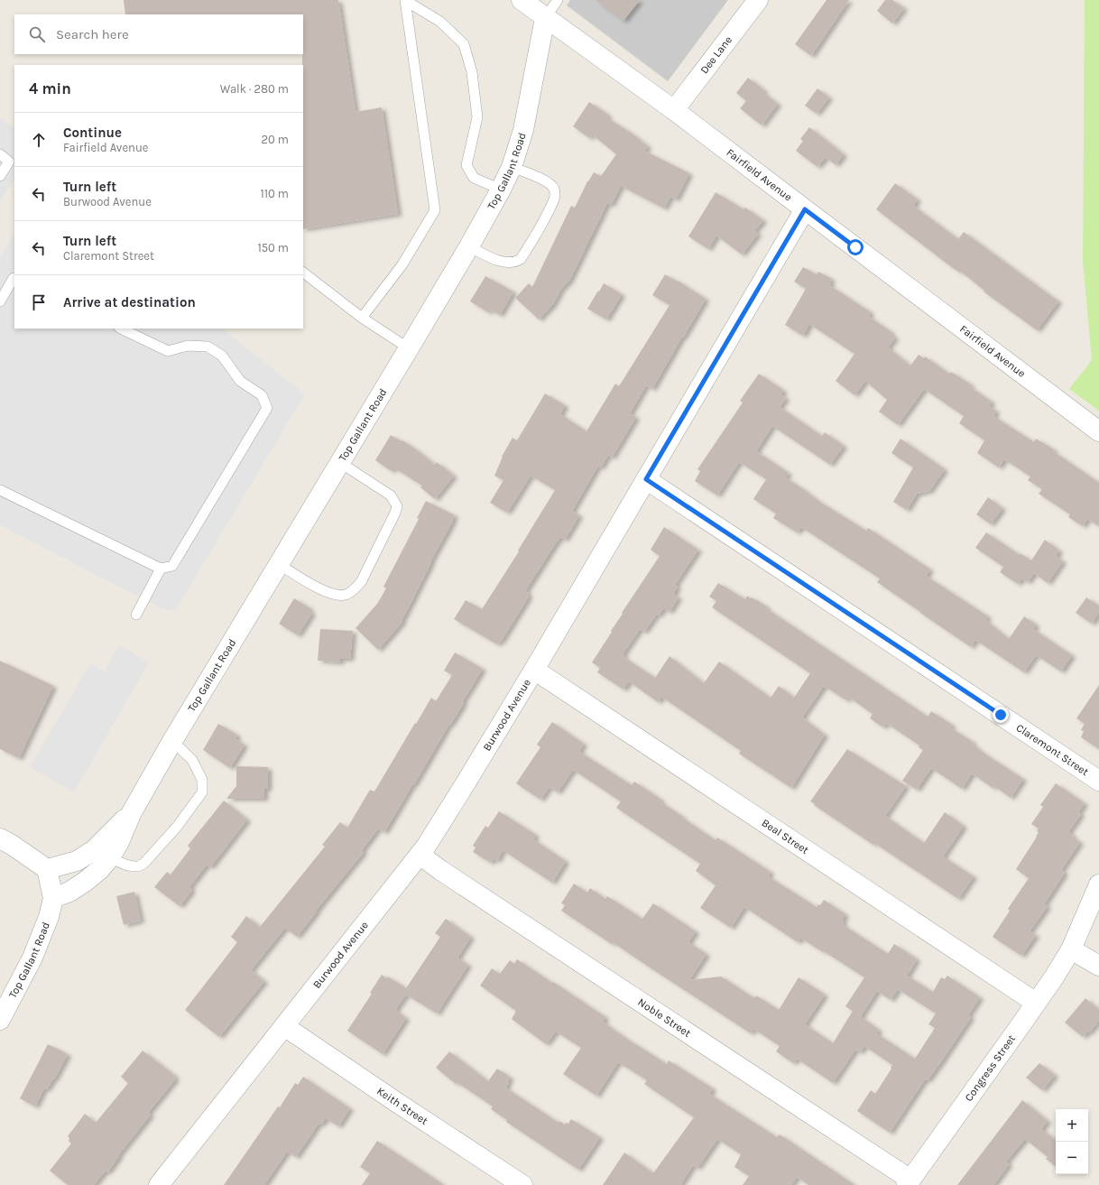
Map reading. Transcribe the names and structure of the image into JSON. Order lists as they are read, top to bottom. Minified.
{"streets":{"street":["Dee Lane","Top Gallant Road","Fairfield Avenue","Burwood Avenue","Claremont Street","Beal Street","Noble Street","Congress Street","Keith Street"]},"crossings":[["Dee Lane","Fairfield Avenue"],["Top Gallant Road","Fairfield Avenue"],["Fairfield Avenue","Burwood Avenue"],["Burwood Avenue","Claremont Street"],["Burwood Avenue","Beal Street"],["Burwood Avenue","Noble Street"],["Burwood Avenue","Keith Street"],["Beal Street","Congress Street"],["Noble Street","Congress Street"]],"page":{"search":"Search here","heading":["4 min","Walk · 280 m"],"list":[["Continue","Fairfield Avenue","20 m"],["Turn left","Burwood Avenue","110 m"],["Turn left","Claremont Street","150 m"],"Arrive at destination"],"map_buttons":["+","−"]}}
